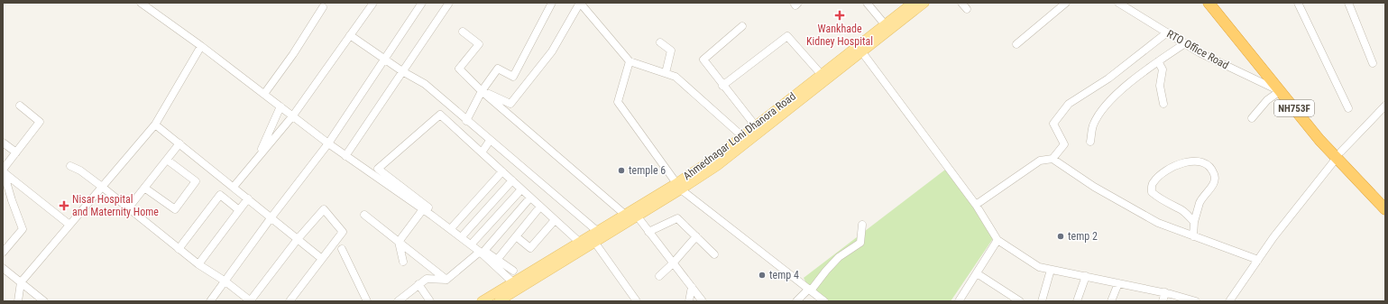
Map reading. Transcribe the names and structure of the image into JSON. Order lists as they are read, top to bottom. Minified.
{"streets":{"highway":["NH753F"],"main road":["Ahmednagar Loni Dhanora Road"],"street":["RTO Office Road"]},"crossings":[["RTO Office Road","NH753F"]],"places":{"health":["Wankhade Kidney Hospital","Nisar Hospital and Maternity Home"],"other":["temple 6","temp 2","temp 4"]}}
